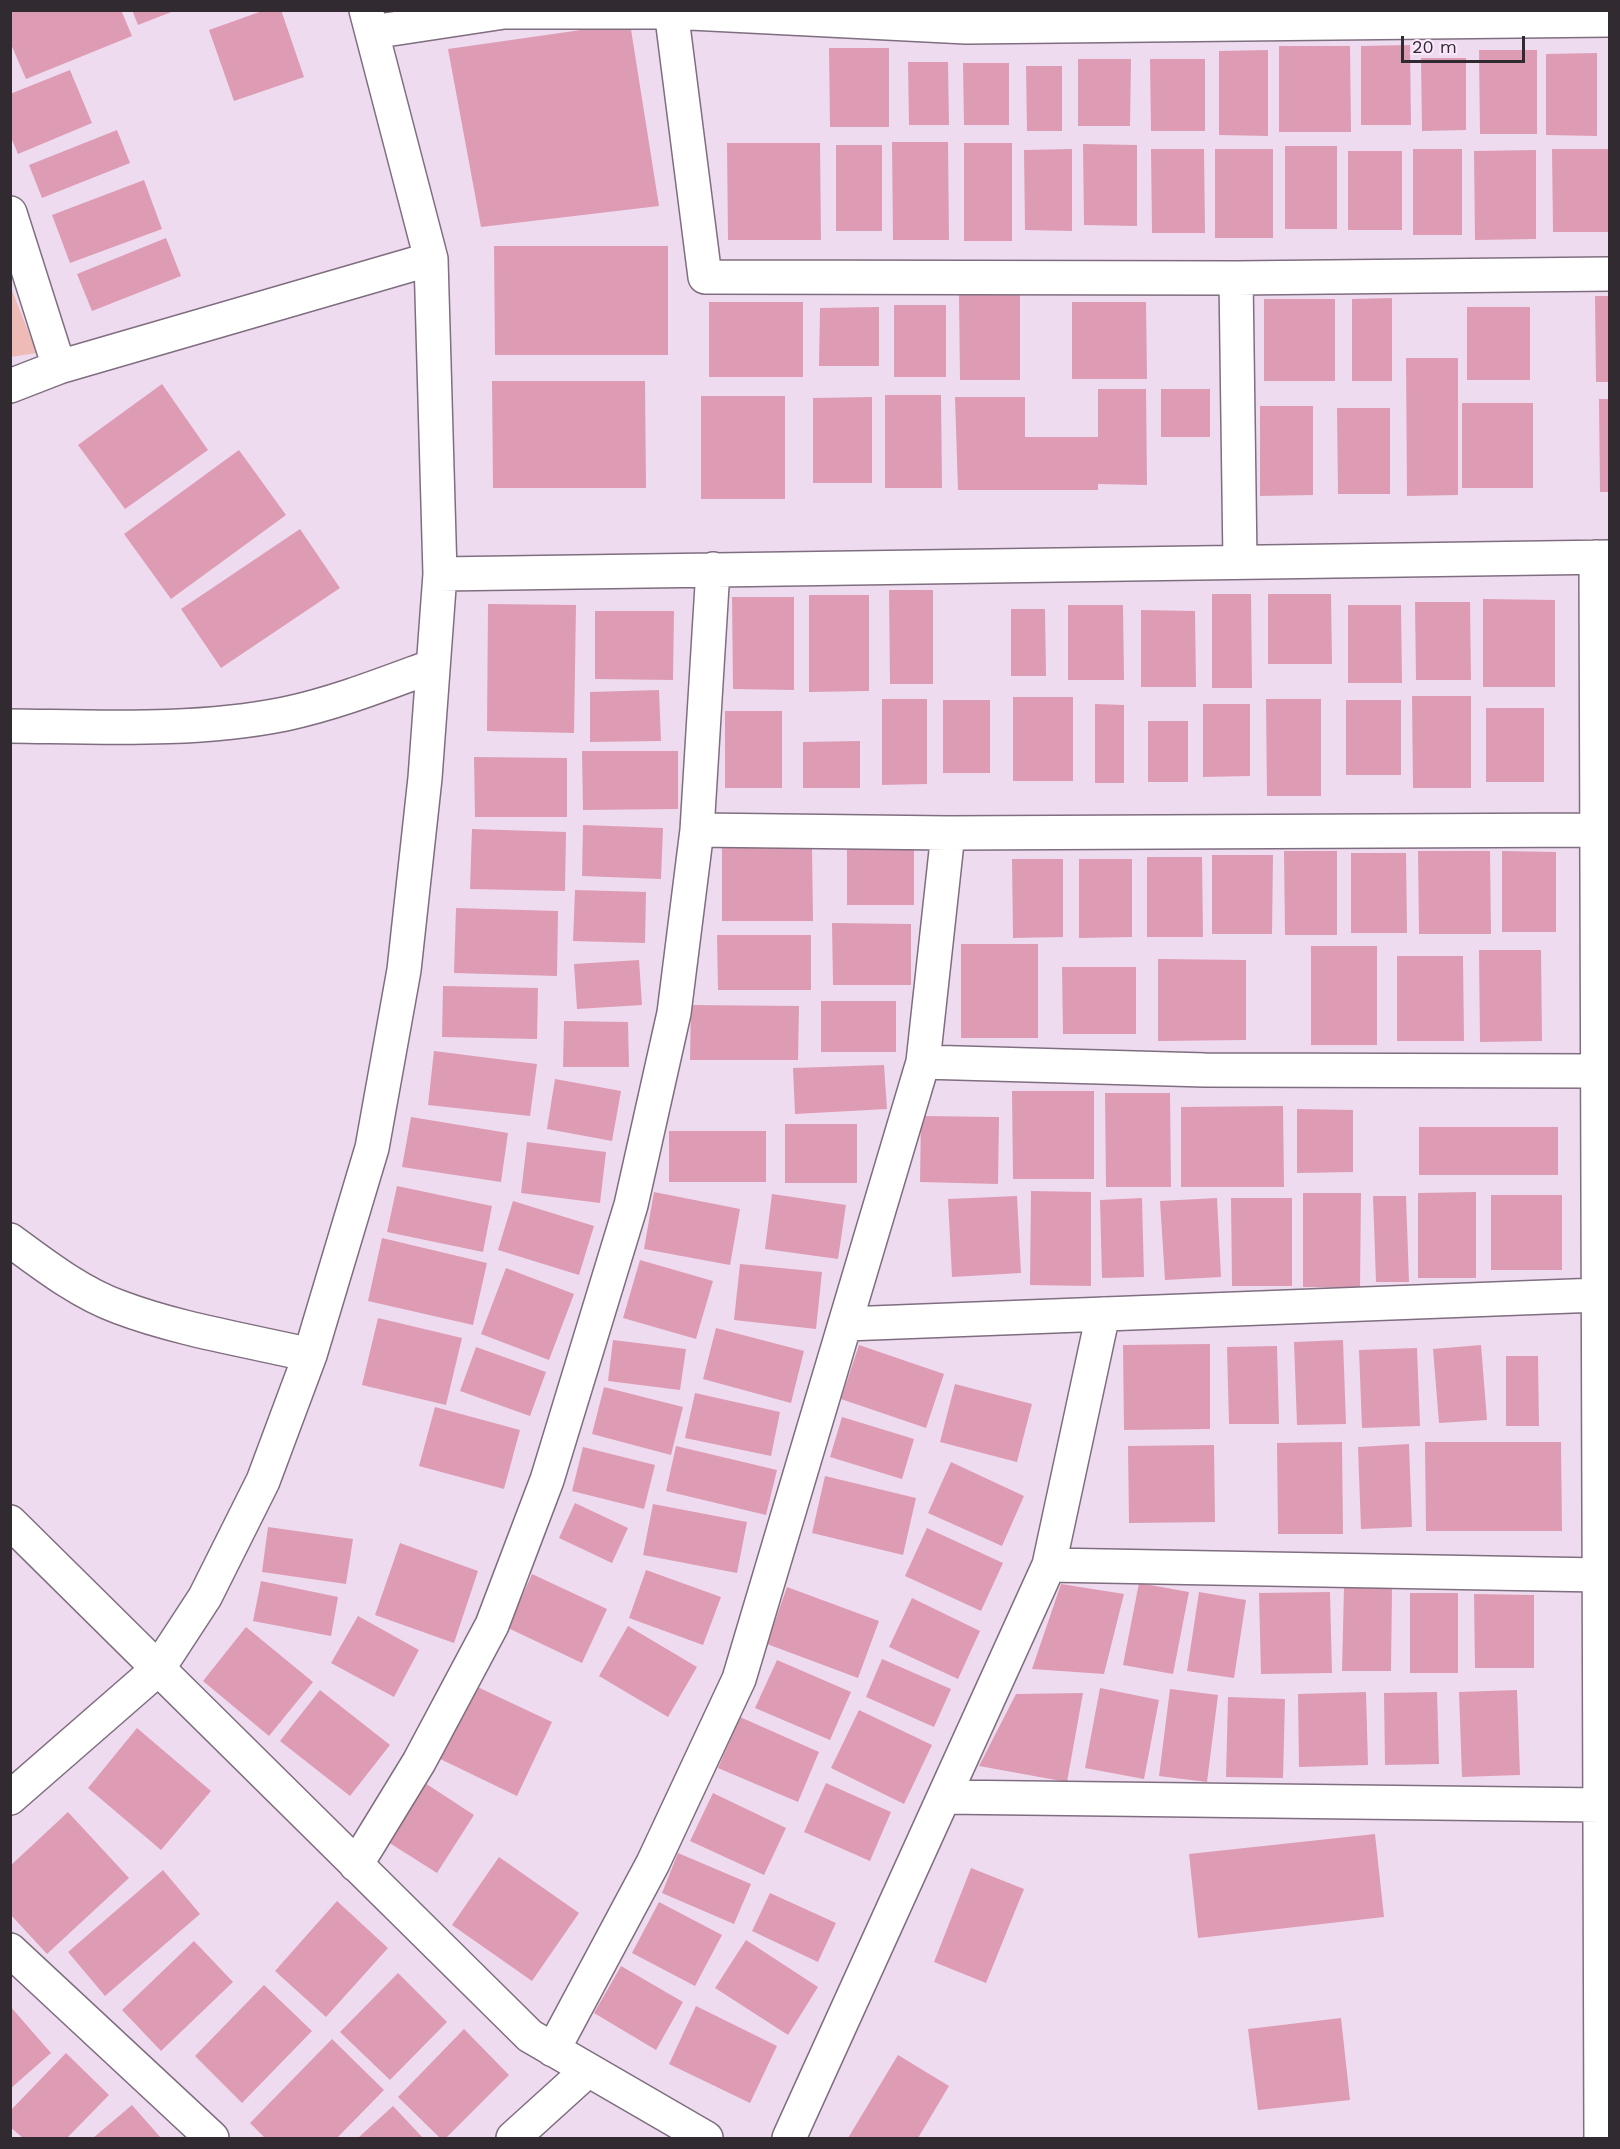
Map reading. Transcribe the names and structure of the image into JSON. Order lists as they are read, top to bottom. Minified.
{"scale_bar":"20 m"}
